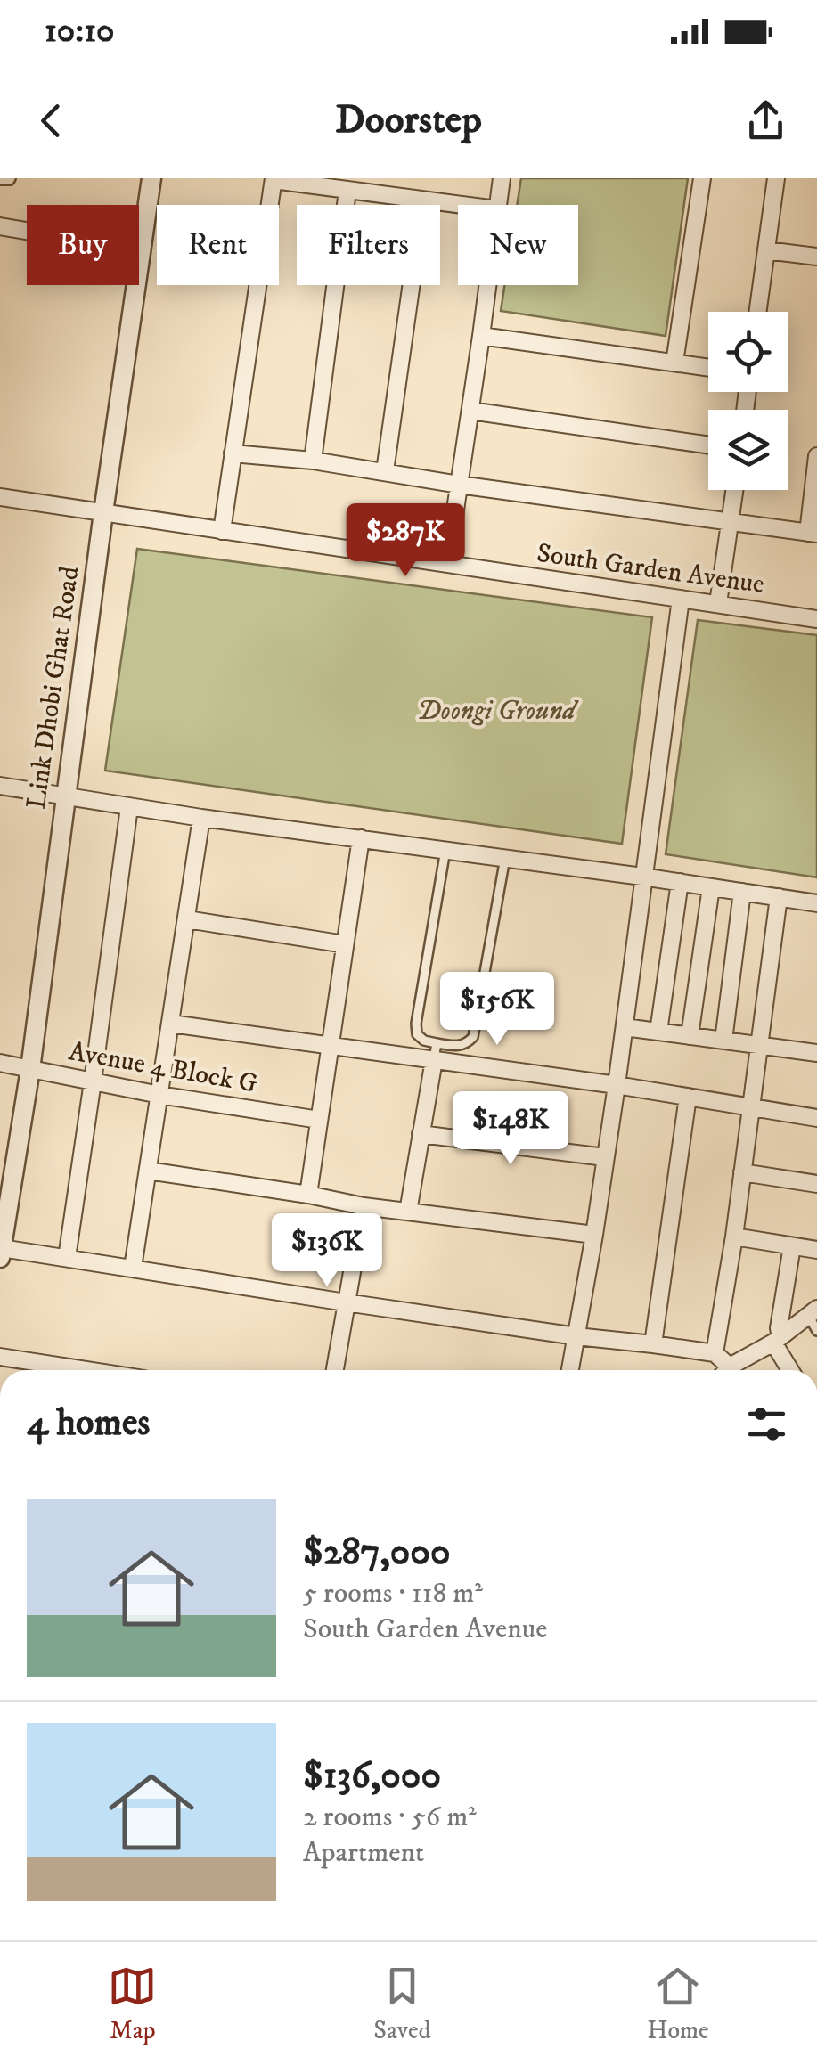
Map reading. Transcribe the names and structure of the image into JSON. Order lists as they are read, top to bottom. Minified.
{"streets":{"street":["South Garden Avenue","Link Dhobi Ghat Road","Avenue 4 Block G"]},"crossings":[["South Garden Avenue","Link Dhobi Ghat Road"],["Link Dhobi Ghat Road","Avenue 4 Block G"]],"parks":["Doongi Ground"],"page":{"status":"10:10","header":"Doorstep","chip":["Buy","Rent","Filters","New"],"price":["$287K","$156K","$148K","$136K"],"heading":"4 homes","list":[{"name":"$287,000","note":"5 rooms · 118 m² · South Garden Avenue"},{"name":"$136,000","note":"2 rooms · 56 m² · Apartment"}],"tabs":["Map","Saved","Home"]}}
